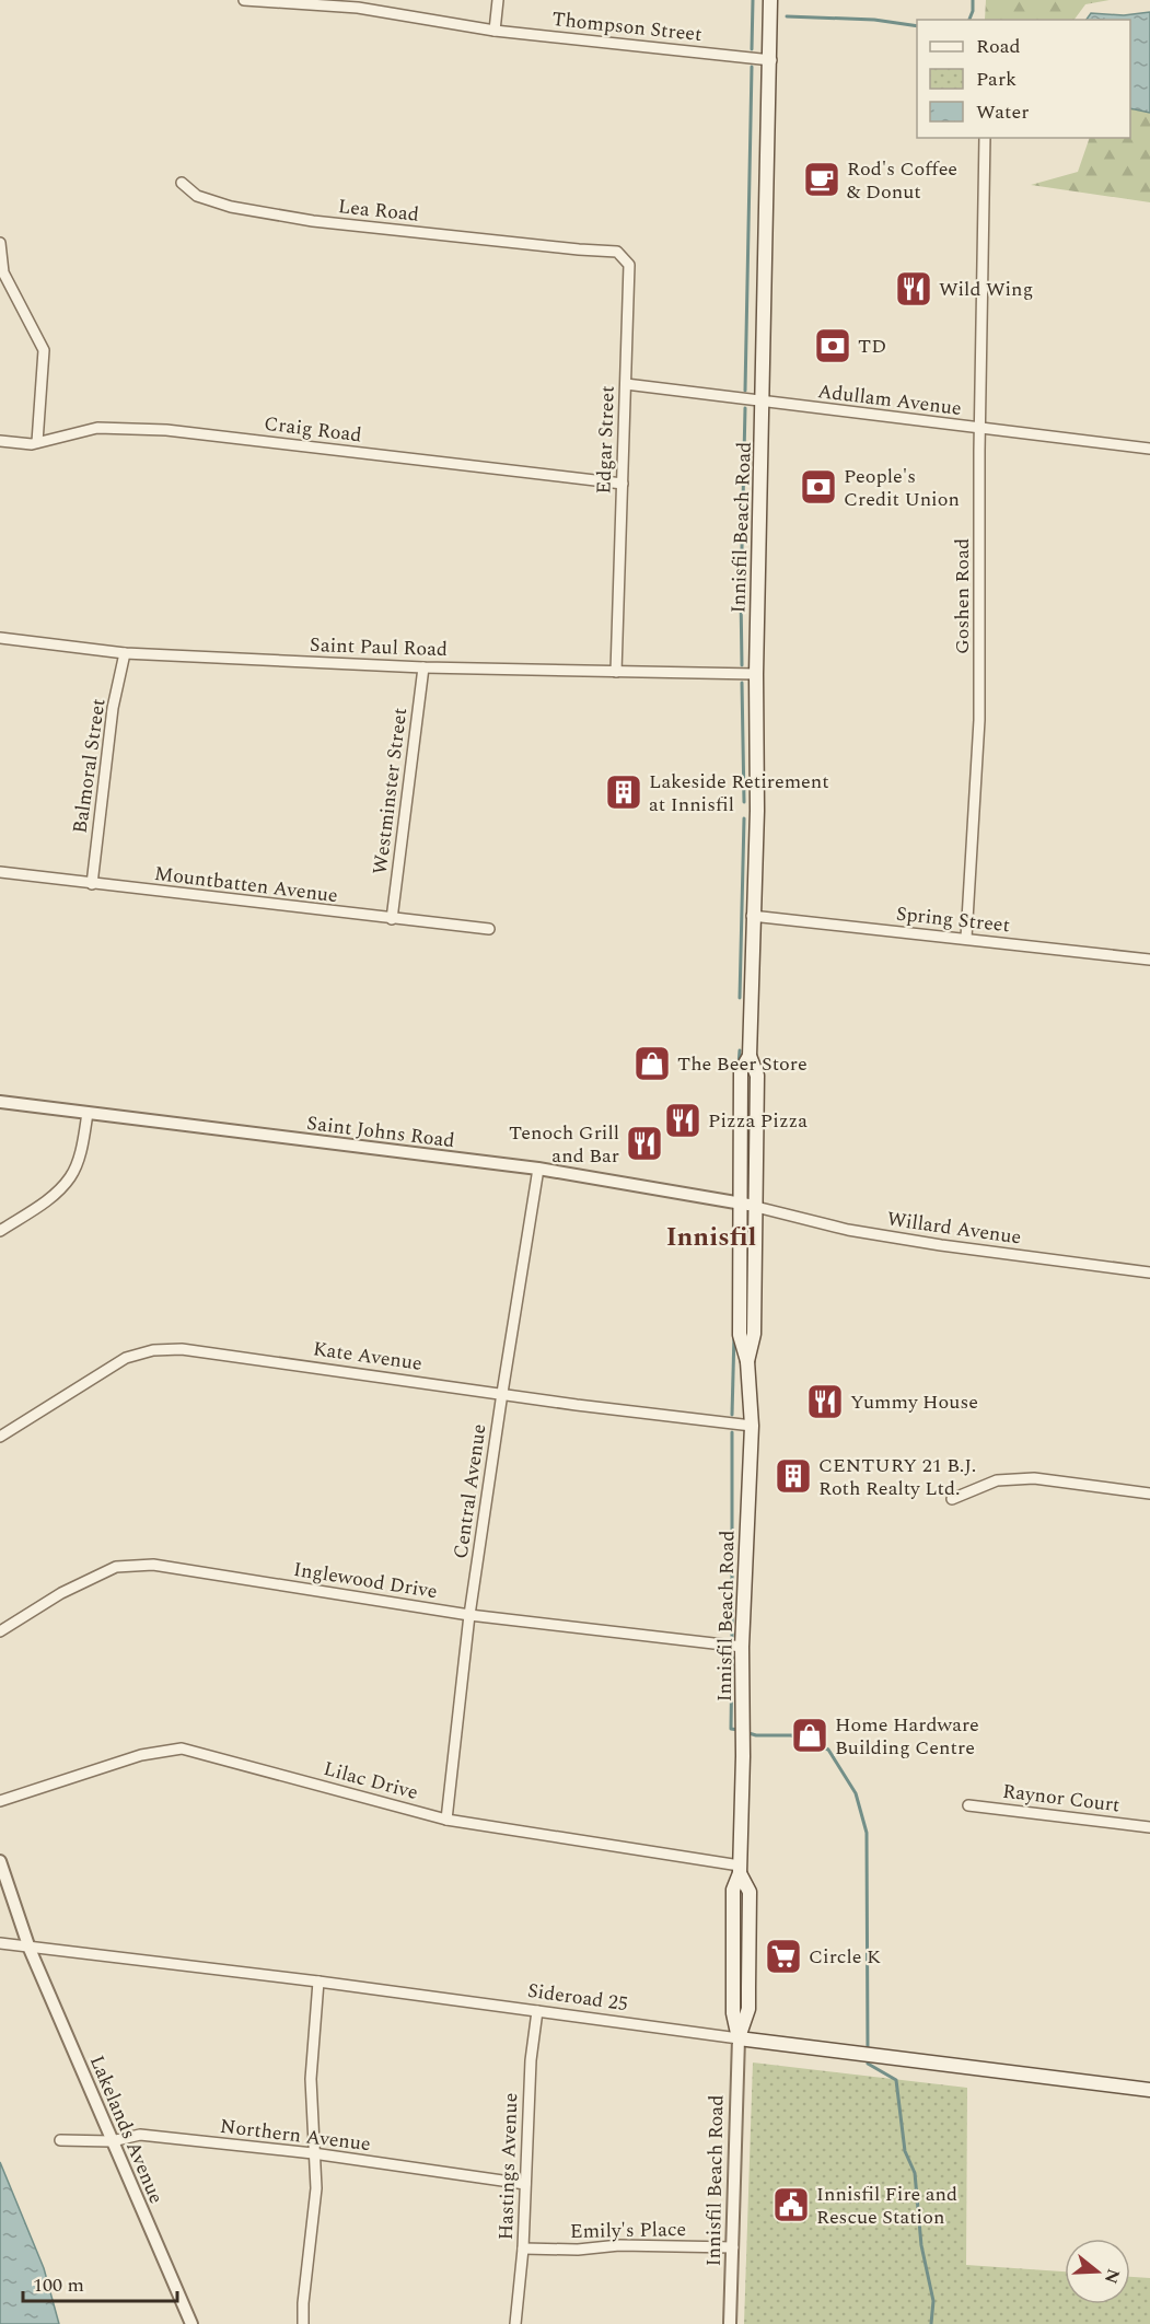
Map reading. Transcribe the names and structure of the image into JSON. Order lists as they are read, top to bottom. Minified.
{"streets":{"main road":["Innisfil Beach Road","Sideroad 25"],"street":["Thompson Street","Lea Road","Adullam Avenue","Craig Road","Edgar Street","Goshen Road","Saint Paul Road","Balmoral Street","Westminster Street","Mountbatten Avenue","Spring Street","Saint Johns Road","Willard Avenue","Kate Avenue","Central Avenue","Inglewood Drive","Lilac Drive","Raynor Court","Lakelands Avenue","Northern Avenue","Hastings Avenue","Emily's Place"]},"crossings":[["Thompson Street","Innisfil Beach Road"],["Lea Road","Edgar Street"],["Adullam Avenue","Edgar Street"],["Adullam Avenue","Innisfil Beach Road"],["Adullam Avenue","Goshen Road"],["Craig Road","Edgar Street"],["Edgar Street","Saint Paul Road"],["Innisfil Beach Road","Saint Paul Road"],["Innisfil Beach Road","Spring Street"],["Innisfil Beach Road","Saint Johns Road"],["Innisfil Beach Road","Willard Avenue"],["Innisfil Beach Road","Kate Avenue"],["Innisfil Beach Road","Inglewood Drive"],["Innisfil Beach Road","Lilac Drive"],["Innisfil Beach Road","Sideroad 25"],["Innisfil Beach Road","Emily's Place"],["Goshen Road","Spring Street"],["Saint Paul Road","Balmoral Street"],["Saint Paul Road","Westminster Street"],["Balmoral Street","Mountbatten Avenue"],["Westminster Street","Mountbatten Avenue"],["Saint Johns Road","Willard Avenue"],["Saint Johns Road","Central Avenue"],["Kate Avenue","Central Avenue"],["Central Avenue","Inglewood Drive"],["Central Avenue","Lilac Drive"],["Sideroad 25","Lakelands Avenue"],["Sideroad 25","Hastings Avenue"],["Lakelands Avenue","Northern Avenue"],["Northern Avenue","Hastings Avenue"],["Hastings Avenue","Emily's Place"]],"districts":["Innisfil"],"places":{"cafe":["Rod's Coffee & Donut"],"restaurant":["Wild Wing","Pizza Pizza","Tenoch Grill and Bar","Yummy House"],"bank":["TD","People's Credit Union"],"building":["Lakeside Retirement at Innisfil","CENTURY 21 B.J. Roth Realty Ltd."],"shop":["The Beer Store","Home Hardware Building Centre"],"supermarket":["Circle K"],"public building":["Innisfil Fire and Rescue Station"]},"legend":["Road","Park","Water"],"scale_bar":"100 m","north":"right"}
